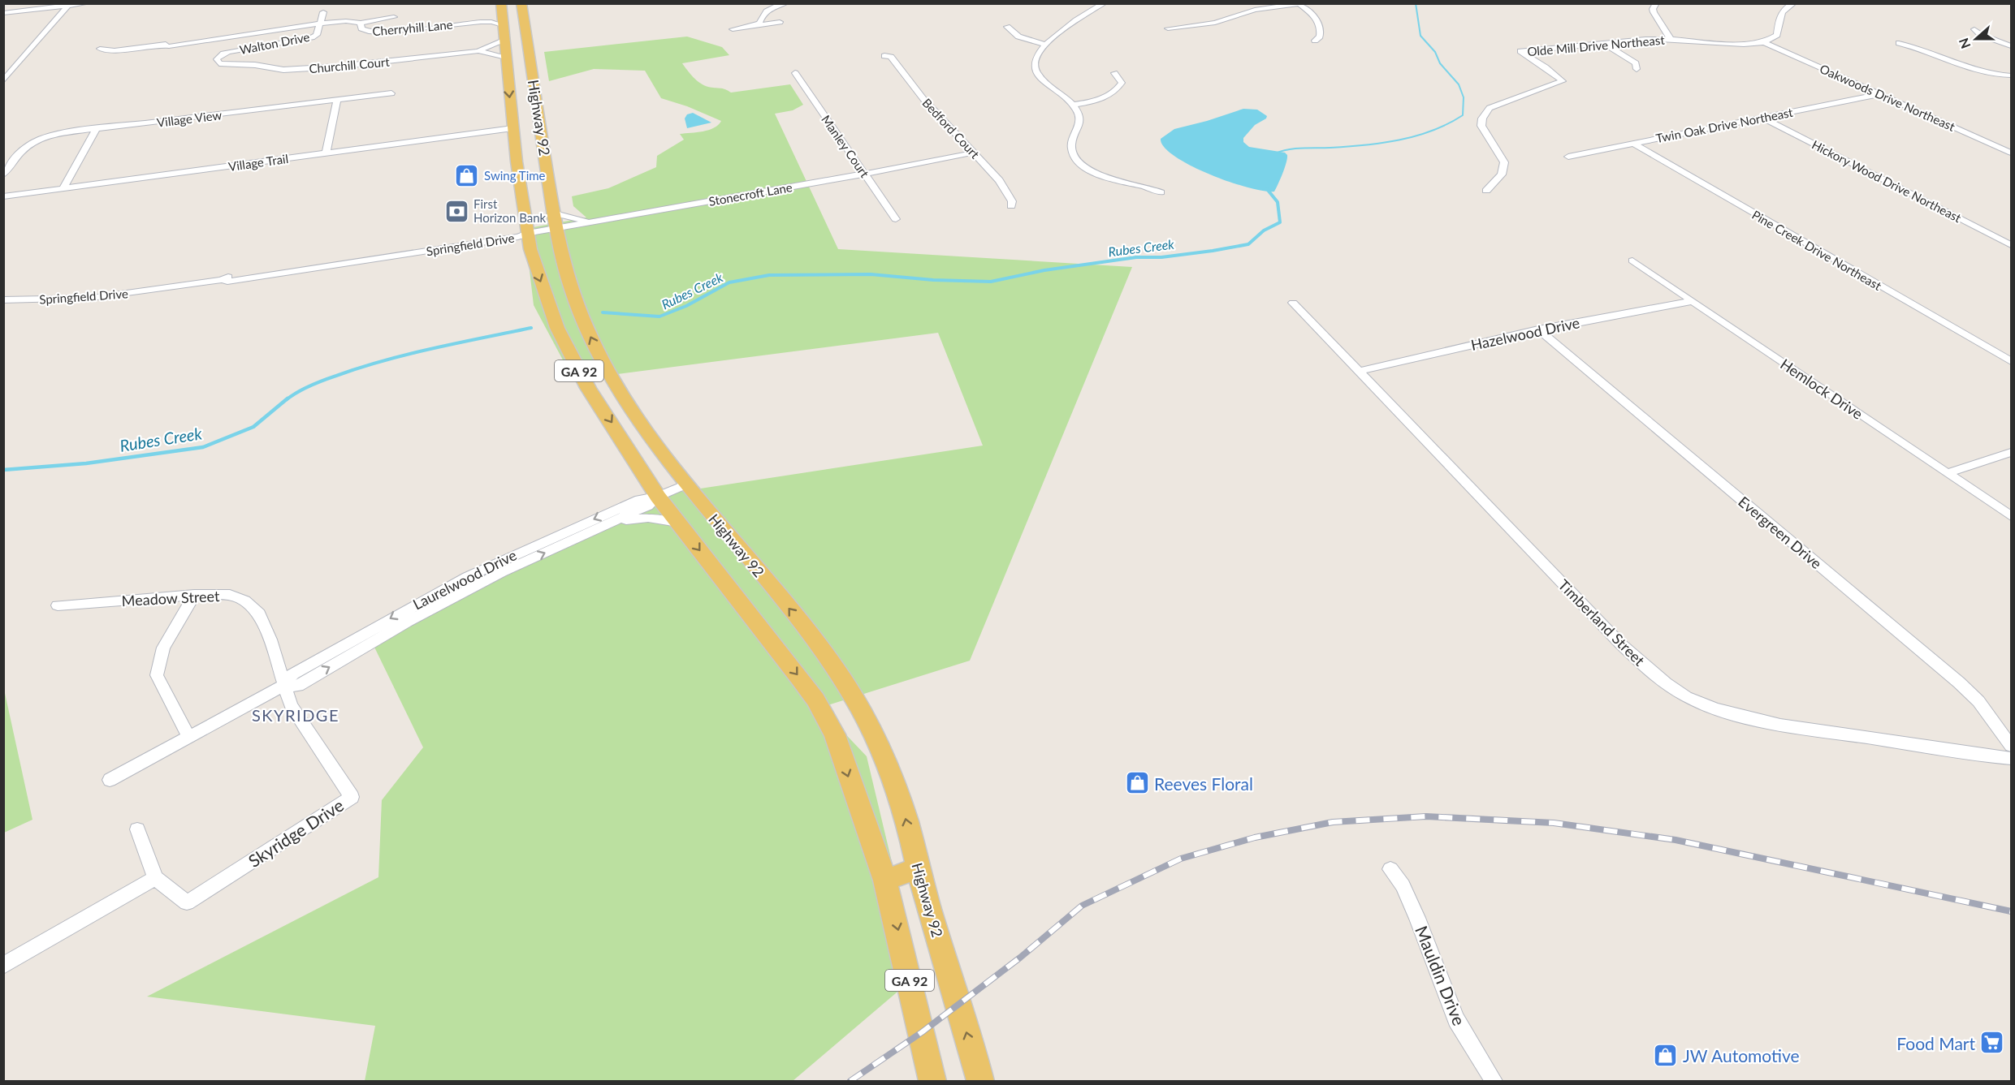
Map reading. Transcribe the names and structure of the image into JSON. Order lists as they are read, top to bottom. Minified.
{"streets":{"main road":["Highway 92","GA 92"],"street":["Cherryhill Lane","Walton Drive","Olde Mill Drive Northeast","Churchill Court","Oakwoods Drive Northeast","Village View","Twin Oak Drive Northeast","Bedford Court","Manley Court","Village Trail","Hickory Wood Drive Northeast","Stonecroft Lane","Springfield Drive","Pine Creek Drive Northeast","Hazelwood Drive","Hemlock Drive","Evergreen Drive","Laurelwood Drive","Meadow Street","Timberland Street","Skyridge Drive","Mauldin Drive"]},"crossings":[["Cherryhill Lane","Walton Drive"],["Walton Drive","Churchill Court"],["Olde Mill Drive Northeast","Oakwoods Drive Northeast"],["Oakwoods Drive Northeast","Twin Oak Drive Northeast"],["Highway 92","Village Trail"],["Highway 92","Stonecroft Lane"],["Highway 92","Springfield Drive"],["Highway 92","Laurelwood Drive"],["Twin Oak Drive Northeast","Hickory Wood Drive Northeast"],["Twin Oak Drive Northeast","Pine Creek Drive Northeast"],["Bedford Court","Stonecroft Lane"],["Manley Court","Stonecroft Lane"],["Stonecroft Lane","Springfield Drive"],["Hazelwood Drive","Hemlock Drive"],["Hazelwood Drive","Evergreen Drive"],["Hazelwood Drive","Timberland Street"],["Laurelwood Drive","Meadow Street"],["Laurelwood Drive","Skyridge Drive"],["Meadow Street","Skyridge Drive"]],"districts":["SKYRIDGE"],"water":["Rubes Creek"],"places":{"shop":["Swing Time","Reeves Floral","JW Automotive"],"bank":["First Horizon Bank"],"supermarket":["Food Mart"]},"north":"left"}
